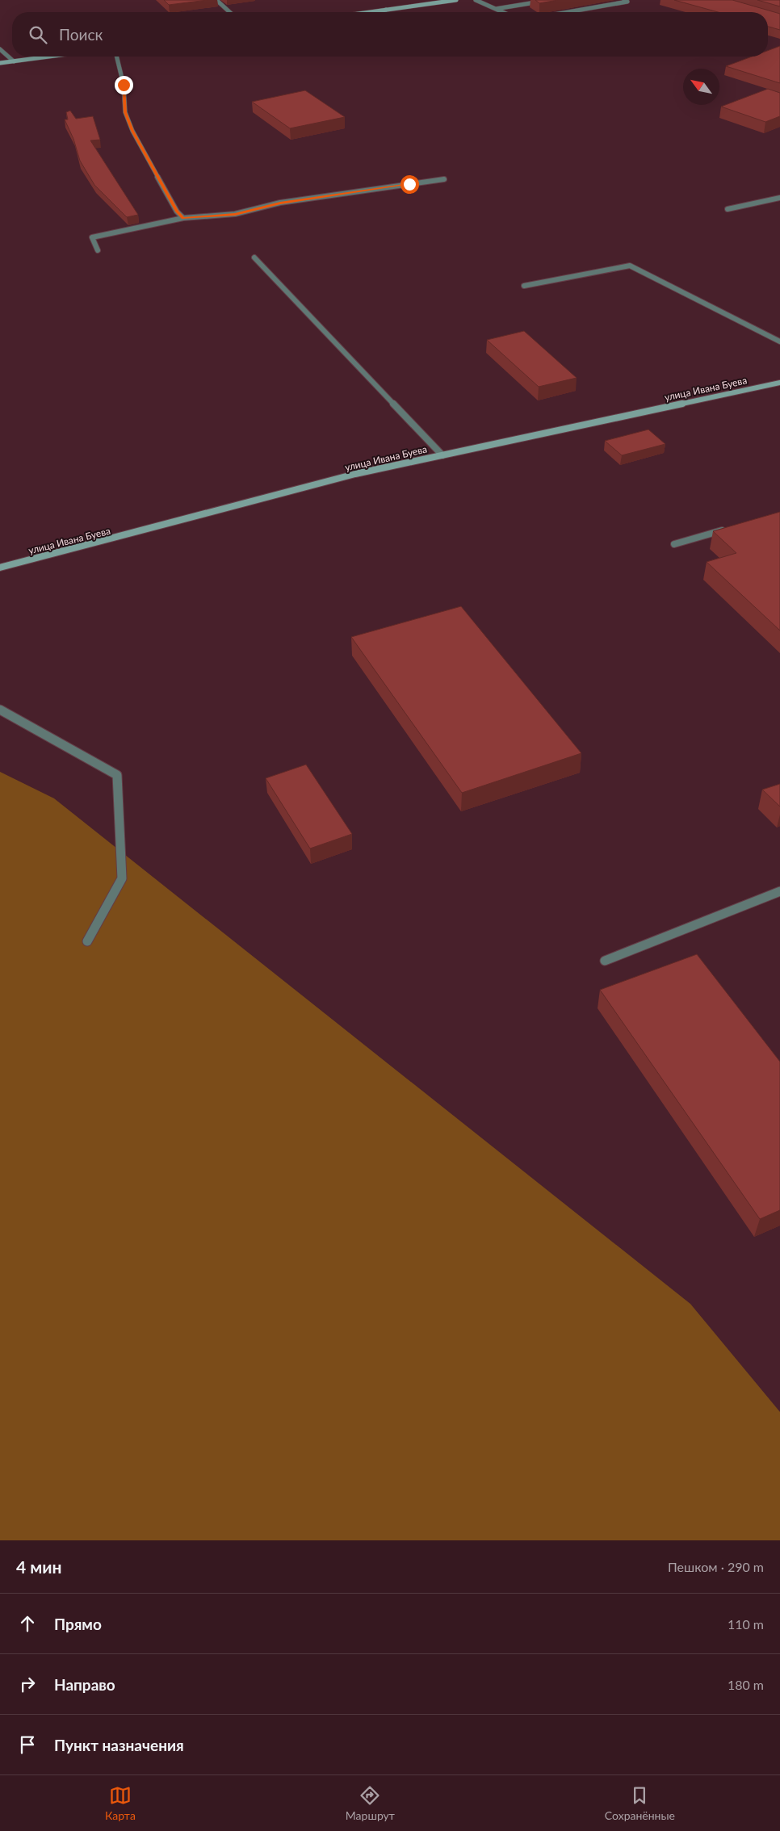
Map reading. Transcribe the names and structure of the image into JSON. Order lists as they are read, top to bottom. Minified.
{"streets":{"street":["улица Ивана Буева"]},"north":"top left","page":{"search":"Поиск","heading":["4 мин","Пешком · 290 m"],"list":[["Прямо","110 m"],["Направо","180 m"],"Пункт назначения"],"nav":["Карта","Маршрут","Сохранённые"]}}
